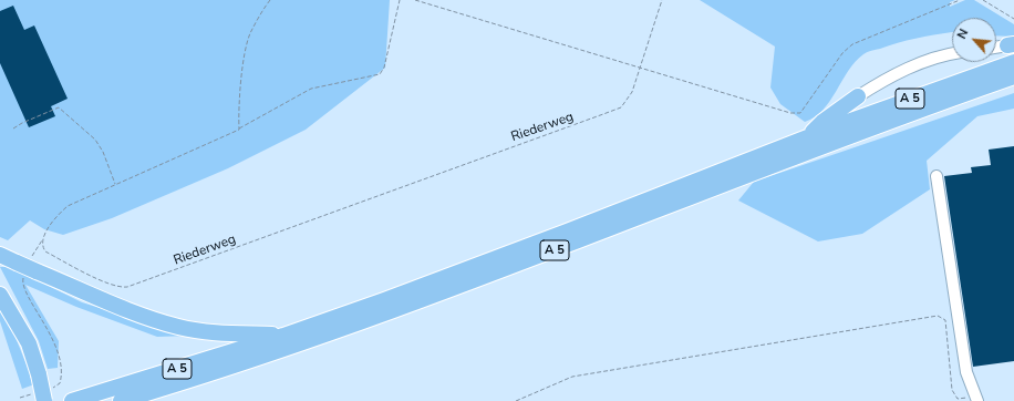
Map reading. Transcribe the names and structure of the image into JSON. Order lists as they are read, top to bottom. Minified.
{"streets":{"highway":["A 5"],"path":["Riederweg"]},"north":"top left"}
